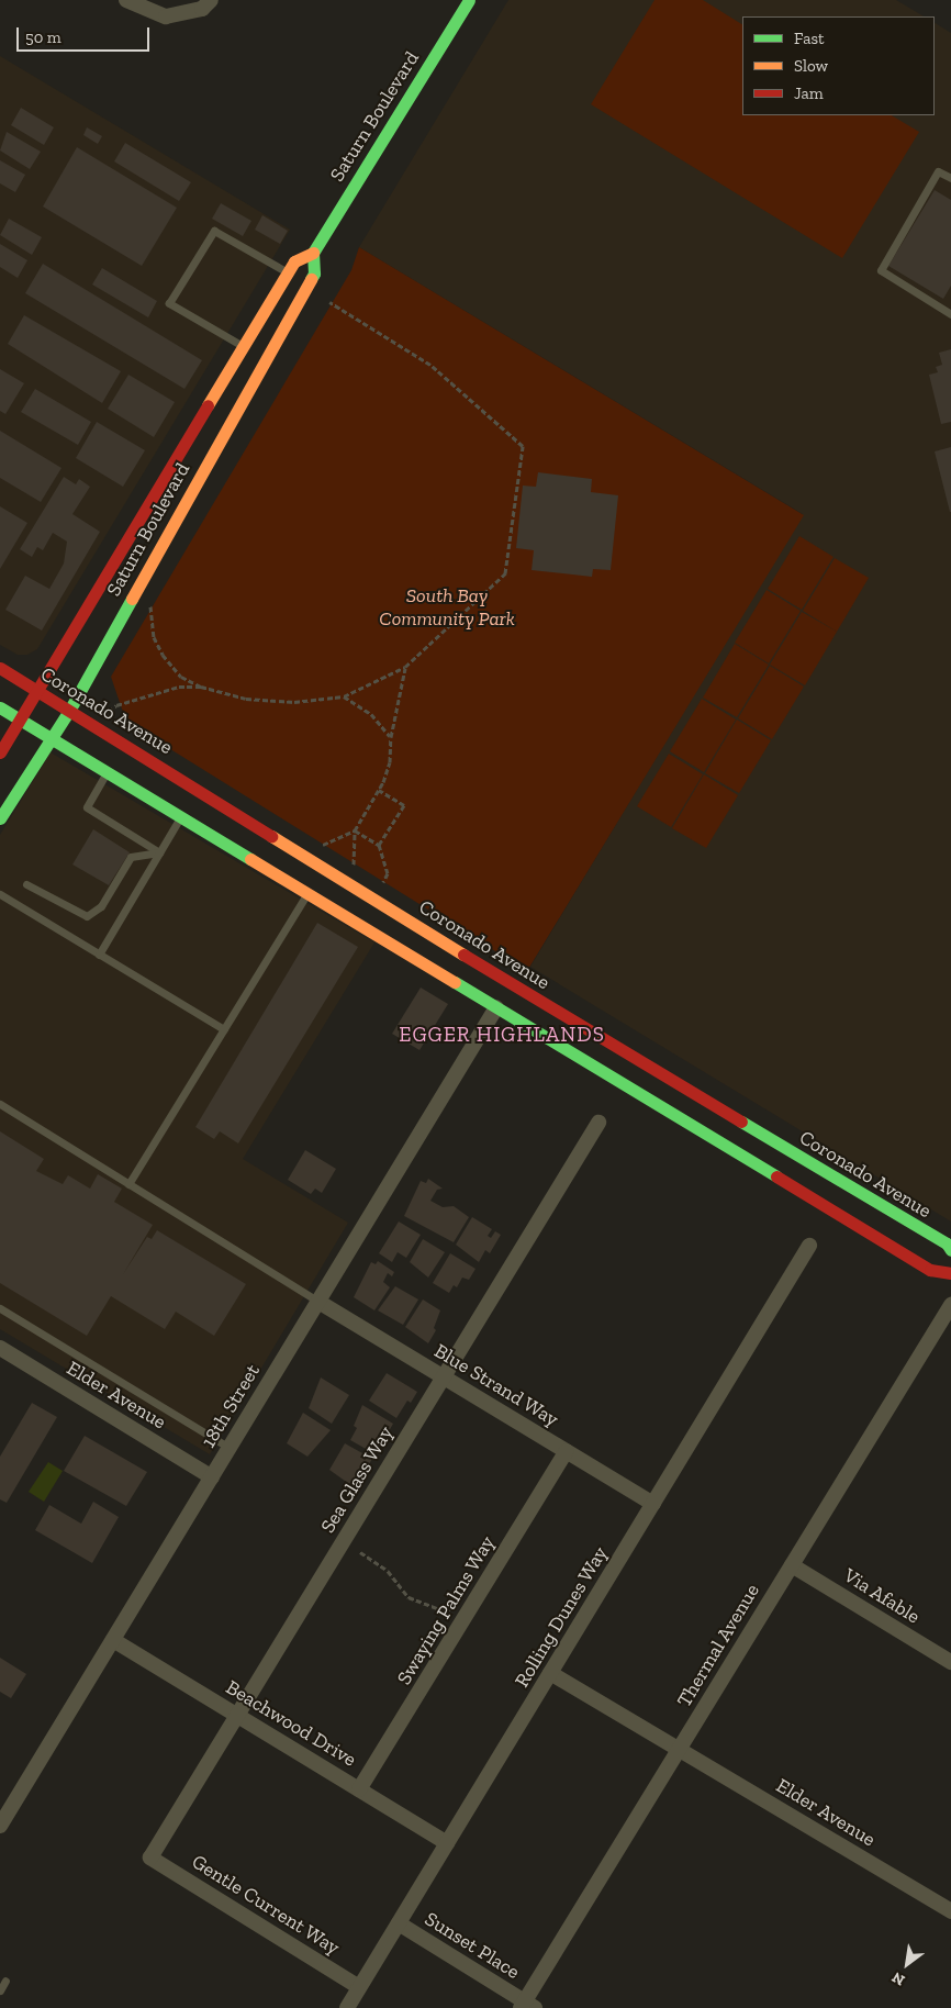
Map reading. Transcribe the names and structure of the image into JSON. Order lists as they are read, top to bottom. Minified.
{"streets":{"main road":["Saturn Boulevard","Coronado Avenue"],"street":["Blue Strand Way","Elder Avenue","18th Street","Sea Glass Way","Via Afable","Swaying Palms Way","Rolling Dunes Way","Thermal Avenue","Beachwood Drive","Gentle Current Way","Sunset Place"]},"crossings":[["Saturn Boulevard","Coronado Avenue"],["Blue Strand Way","18th Street"],["Blue Strand Way","Sea Glass Way"],["Blue Strand Way","Swaying Palms Way"],["Blue Strand Way","Rolling Dunes Way"],["Elder Avenue","18th Street"],["Elder Avenue","Rolling Dunes Way"],["Elder Avenue","Thermal Avenue"],["18th Street","Beachwood Drive"],["Sea Glass Way","Beachwood Drive"],["Sea Glass Way","Gentle Current Way"],["Via Afable","Thermal Avenue"],["Swaying Palms Way","Beachwood Drive"],["Rolling Dunes Way","Beachwood Drive"],["Rolling Dunes Way","Gentle Current Way"],["Rolling Dunes Way","Sunset Place"],["Thermal Avenue","Sunset Place"]],"districts":["EGGER HIGHLANDS"],"parks":["South Bay Community Park"],"legend":["Fast","Slow","Jam"],"scale_bar":"50 m","north":"bottom left"}
